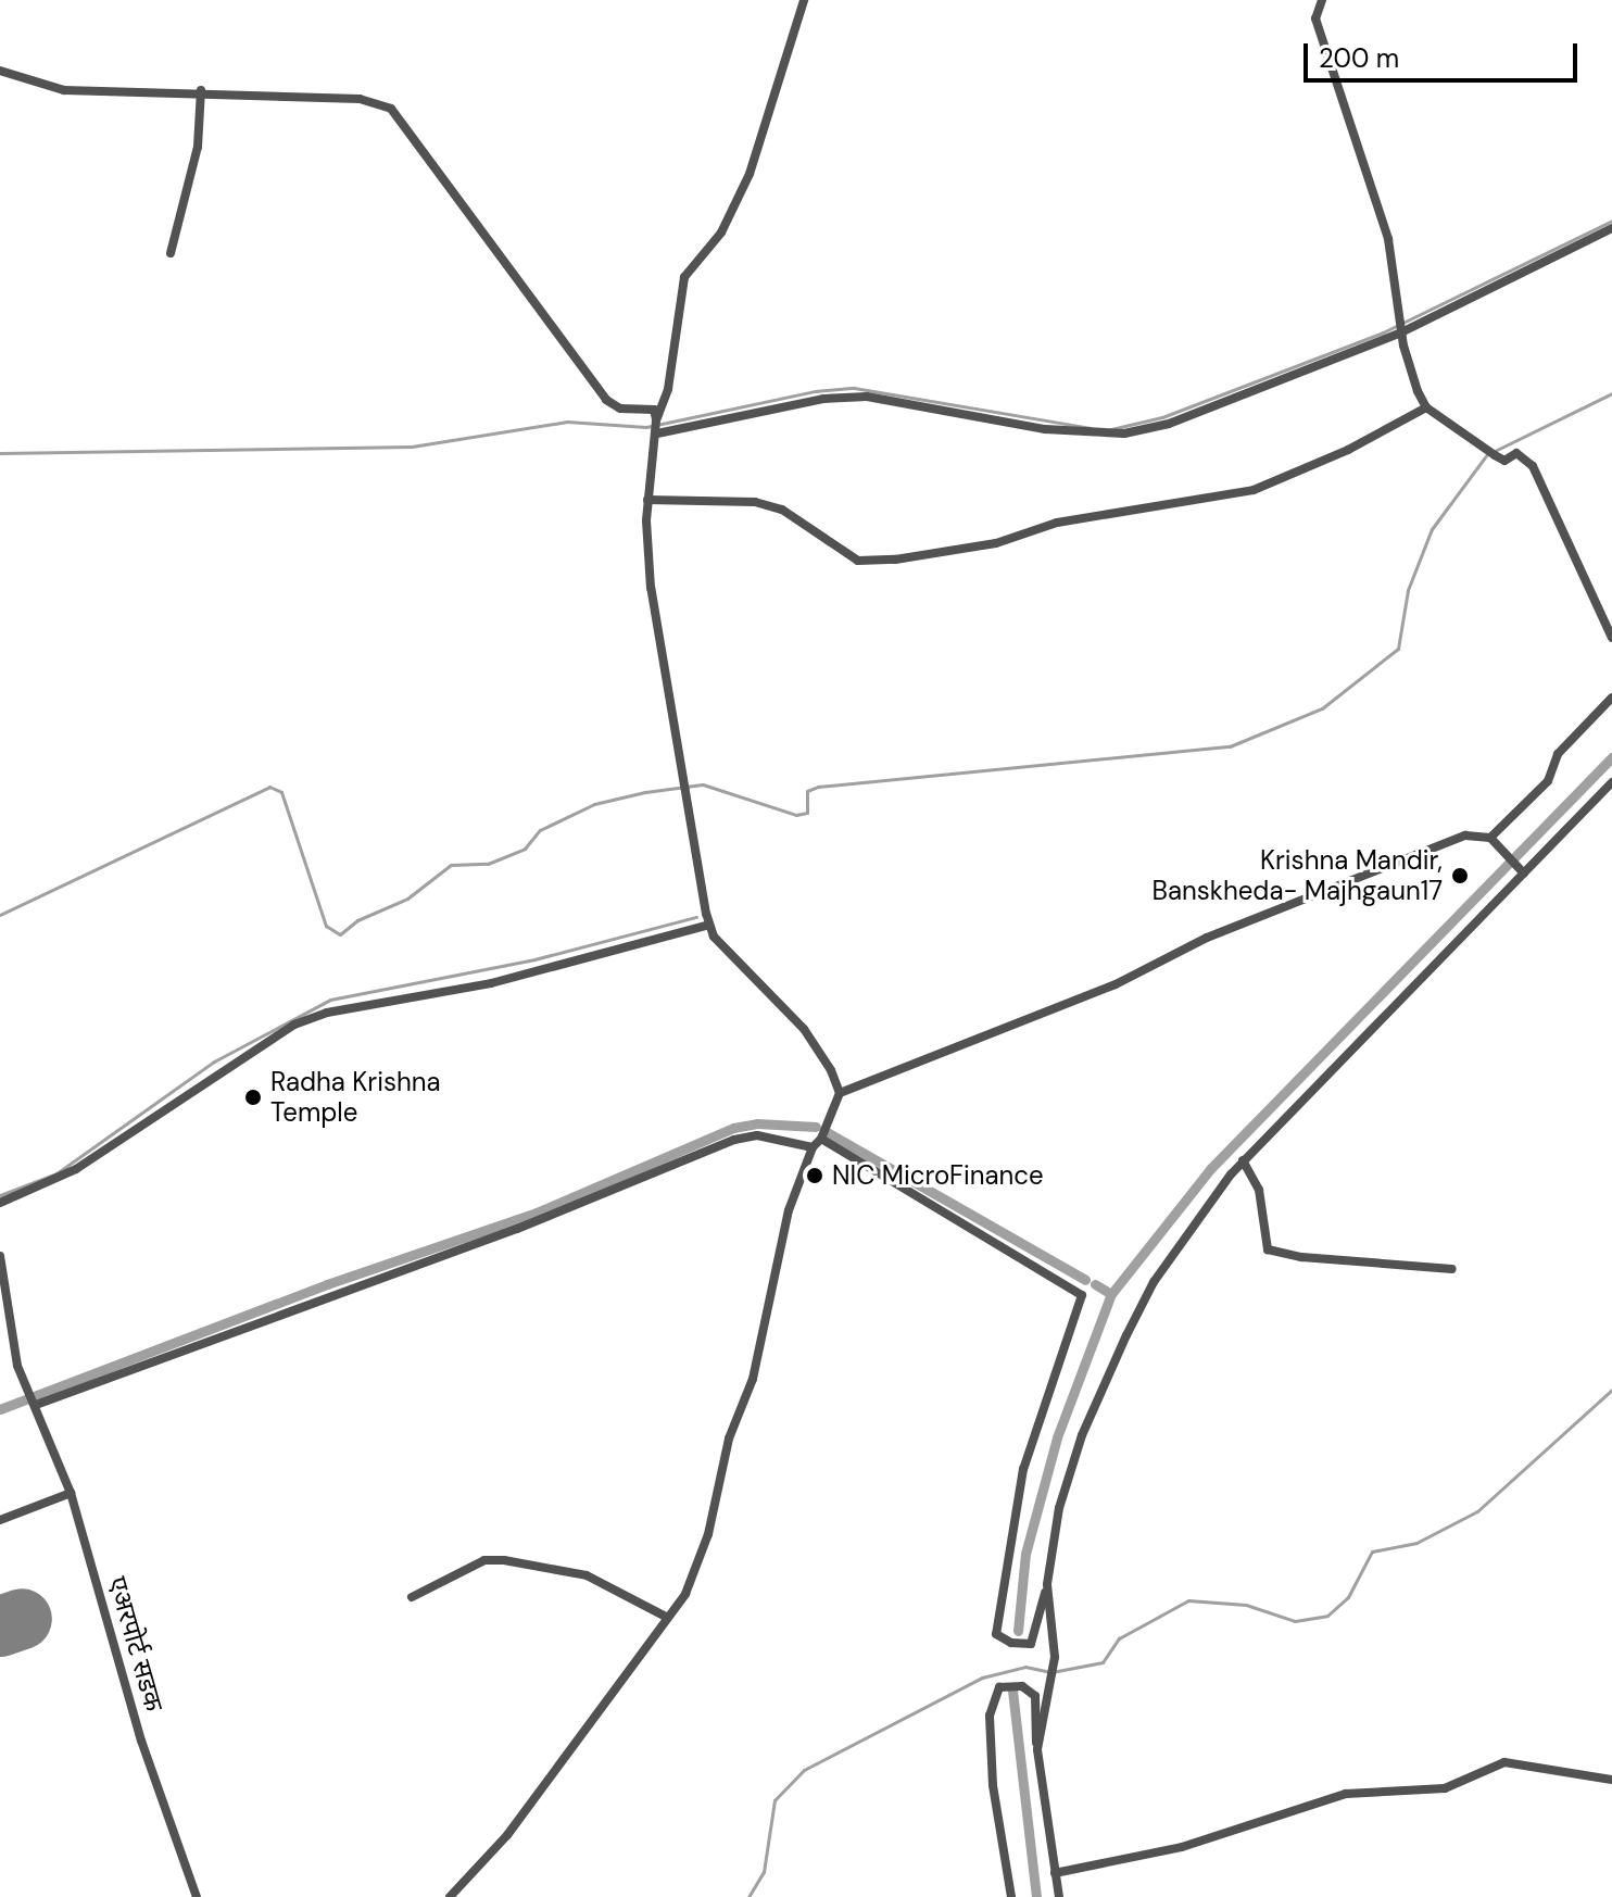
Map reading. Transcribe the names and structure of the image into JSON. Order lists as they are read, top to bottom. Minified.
{"streets":{"street":["एअरपोर्ट सडक"]},"places":["Krishna Mandir, Banskheda- Majhgaun17","Radha Krishna Temple","NIC MicroFinance"],"scale_bar":"200 m"}
